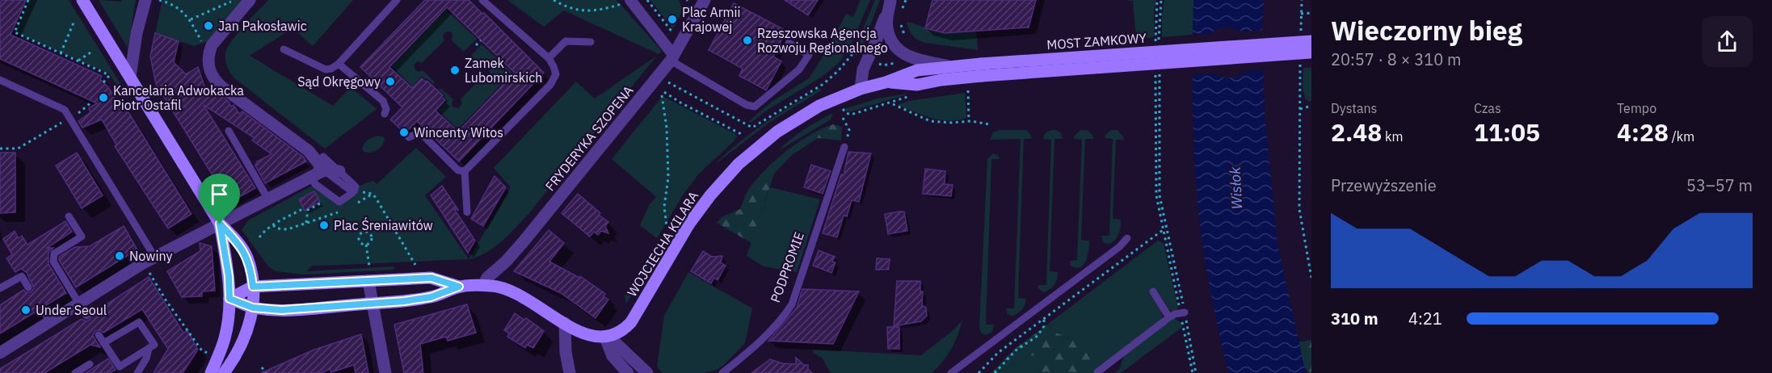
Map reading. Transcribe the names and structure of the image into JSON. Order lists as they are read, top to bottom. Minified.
{"streets":{"main road":["MOST ZAMKOWY","WOJCIECHA KILARA"],"street":["FRYDERYKA SZOPENA"],"lane":["PODPROMIE"]},"crossings":[["MOST ZAMKOWY","WOJCIECHA KILARA"]],"water":["Wisłok"],"places":["Plac Armii Krajowej","Jan Pakosławic","Rzeszowska Agencja Rozwoju Regionalnego","Zamek Lubomirskich","Sąd Okręgowy","Kancelaria Adwokacka Piotr Ostafil","Wincenty Witos","Plac Śreniawitów","Nowiny","Under Seoul"],"page":{"heading":["Wieczorny bieg","20:57 · 8 × 310 m"],"stats":[["Dystans","2.48 km"],["Czas","11:05"],["Tempo","4:28 /km"]],"chart":["Przewyższenie","53–57 m"],"list":[{"name":"310 m","note":"4:21"}]}}
